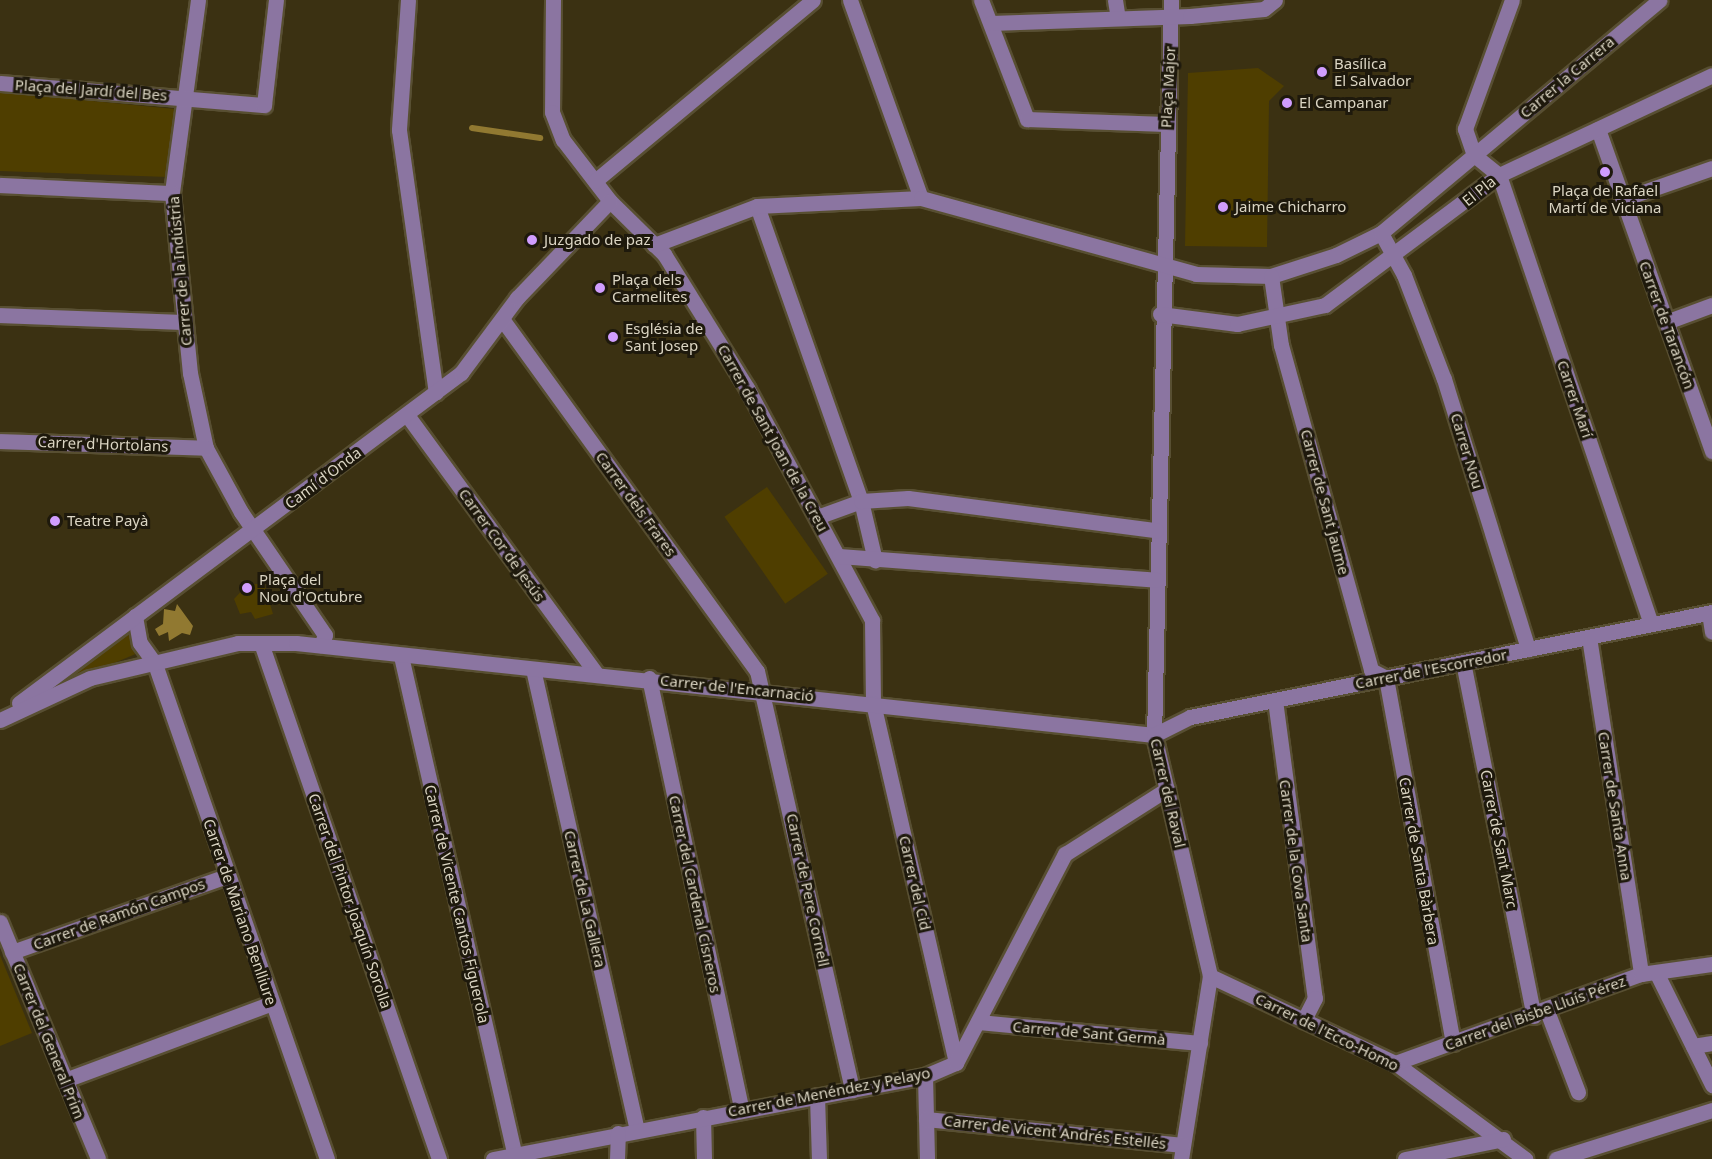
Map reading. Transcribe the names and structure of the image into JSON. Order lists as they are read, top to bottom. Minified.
{"streets":{"street":["Carrer la Carrera","Plaça Major","Plaça del Jardí del Bes","El Pla","Carrer de la Indústria","Carrer de Tarancón","Carrer Marí","Carrer de Sant Joan de la Creu","Carrer d'Hortolans","Carrer Nou","Camí d'Onda","Carrer de Sant Jaume","Carrer dels Frares","Carrer Cor de Jesús","Carrer de l'Escorredor","Carrer de l'Encarnació","Carrer del Raval","Carrer de Santa Anna","Carrer de Sant Marc","Carrer de la Cova Santa","Carrer de Santa Bàrbera","Carrer del Cid","Carrer de Pere Cornell","Carrer del Cardenal Cisneros","Carrer de La Gallera","Carrer del Pintor Joaquín Sorolla","Carrer de Vicente Cantos Figuerola","Carrer de Mariano Benlliure","Carrer de Ramón Campos","Carrer del Bisbe Lluís Pérez","Carrer de l'Ecco-Homo","Carrer de Sant Germà","Carrer del General Prim","Carrer de Menéndez y Pelayo","Carrer de Vicent Andrés Estellés"]},"crossings":[["Carrer la Carrera","El Pla"],["Plaça Major","El Pla"],["Plaça del Jardí del Bes","Carrer de la Indústria"],["El Pla","Carrer Marí"],["El Pla","Carrer de Sant Joan de la Creu"],["El Pla","Carrer Nou"],["El Pla","Carrer de Sant Jaume"],["El Pla","Carrer del Raval"],["Carrer de la Indústria","Carrer d'Hortolans"],["Carrer de la Indústria","Camí d'Onda"],["Carrer Marí","Carrer de l'Escorredor"],["Carrer de Sant Joan de la Creu","Camí d'Onda"],["Carrer de Sant Joan de la Creu","Carrer de l'Encarnació"],["Carrer de Sant Joan de la Creu","Carrer del Cid"],["Carrer Nou","Carrer de l'Escorredor"],["Camí d'Onda","Carrer dels Frares"],["Camí d'Onda","Carrer Cor de Jesús"],["Camí d'Onda","Carrer de Mariano Benlliure"],["Carrer de Sant Jaume","Carrer de l'Escorredor"],["Carrer de Sant Jaume","Carrer de Santa Bàrbera"],["Carrer dels Frares","Carrer de l'Encarnació"],["Carrer dels Frares","Carrer de Pere Cornell"],["Carrer Cor de Jesús","Carrer de l'Encarnació"],["Carrer de l'Escorredor","Carrer de l'Encarnació"],["Carrer de l'Escorredor","Carrer del Raval"],["Carrer de l'Escorredor","Carrer de Santa Anna"],["Carrer de l'Escorredor","Carrer de Sant Marc"],["Carrer de l'Escorredor","Carrer de la Cova Santa"],["Carrer de l'Escorredor","Carrer de Santa Bàrbera"],["Carrer de l'Encarnació","Carrer del Raval"],["Carrer de l'Encarnació","Carrer del Cid"],["Carrer de l'Encarnació","Carrer de Pere Cornell"],["Carrer de l'Encarnació","Carrer del Cardenal Cisneros"],["Carrer de l'Encarnació","Carrer de La Gallera"],["Carrer de l'Encarnació","Carrer de Vicente Cantos Figuerola"],["Carrer del Raval","Carrer de l'Ecco-Homo"],["Carrer del Raval","Carrer de Sant Germà"],["Carrer del Raval","Carrer de Vicent Andrés Estellés"],["Carrer de Santa Anna","Carrer del Bisbe Lluís Pérez"],["Carrer de Sant Marc","Carrer del Bisbe Lluís Pérez"],["Carrer de la Cova Santa","Carrer de l'Ecco-Homo"],["Carrer de Santa Bàrbera","Carrer del Bisbe Lluís Pérez"],["Carrer del Cid","Carrer de Menéndez y Pelayo"],["Carrer de Pere Cornell","Carrer de Menéndez y Pelayo"],["Carrer del Cardenal Cisneros","Carrer de Menéndez y Pelayo"],["Carrer de La Gallera","Carrer de Menéndez y Pelayo"],["Carrer de Vicente Cantos Figuerola","Carrer de Menéndez y Pelayo"],["Carrer de Mariano Benlliure","Carrer de Ramón Campos"],["Carrer de Ramón Campos","Carrer del General Prim"],["Carrer del Bisbe Lluís Pérez","Carrer de l'Ecco-Homo"]],"places":["Basílica El Salvador","El Campanar","Plaça de Rafael Martí de Viciana","Jaime Chicharro","Juzgado de paz","Plaça dels Carmelites","Església de Sant Josep","Teatre Payà","Plaça del Nou d'Octubre"]}
